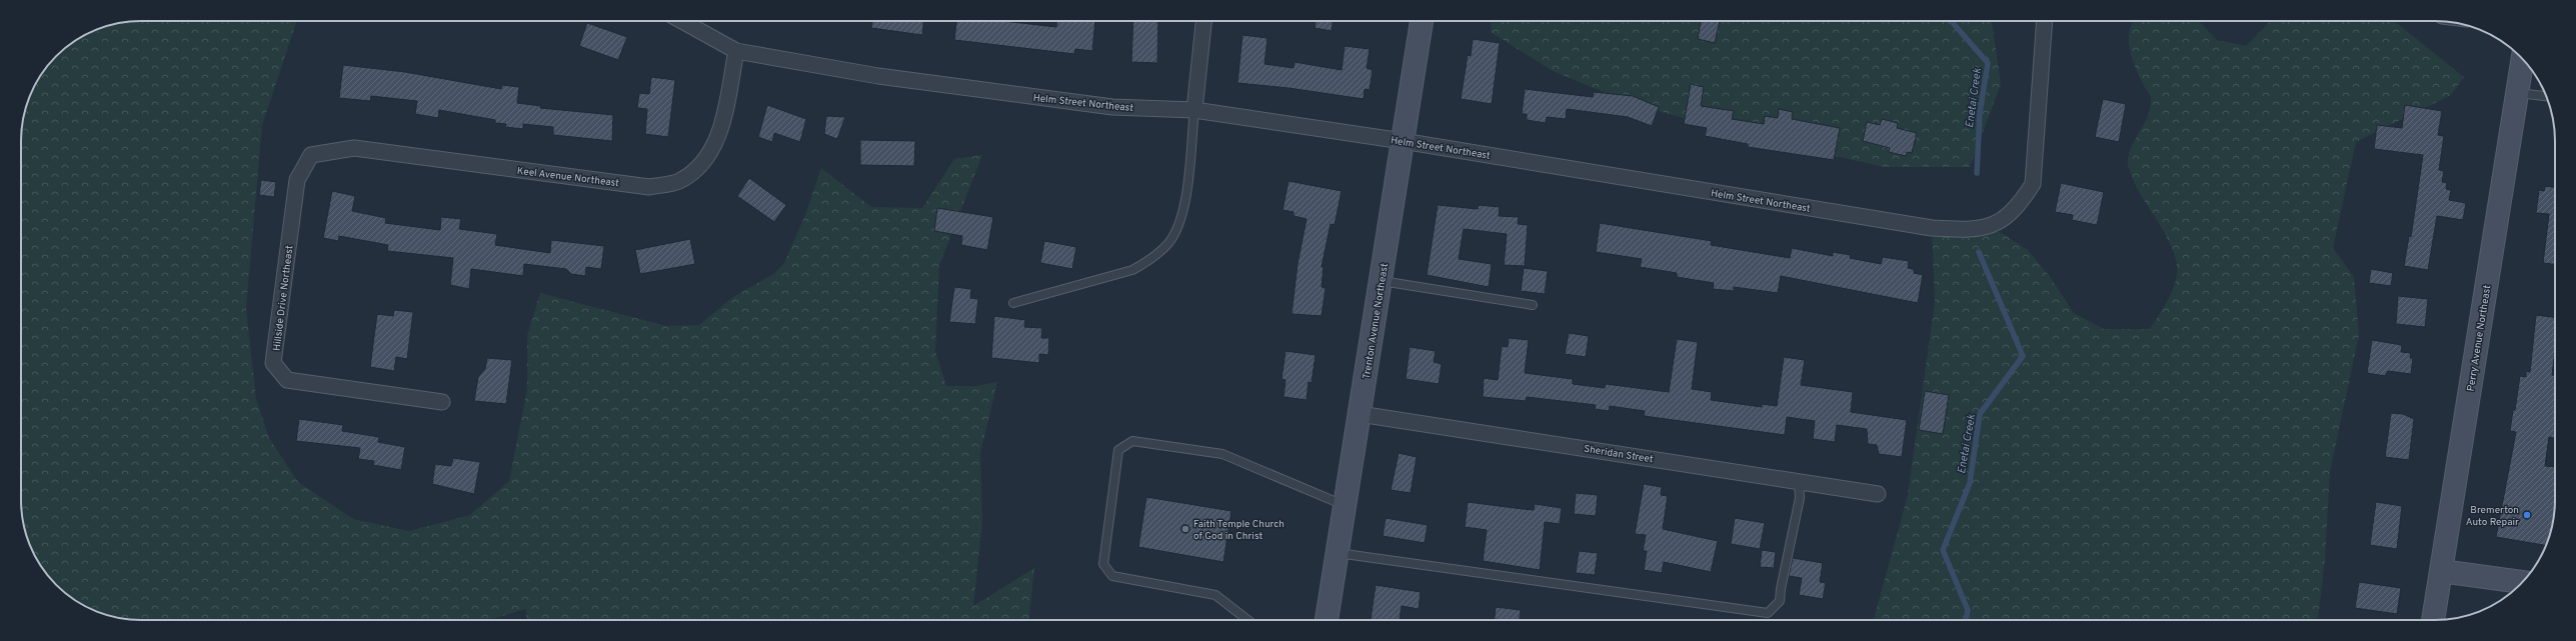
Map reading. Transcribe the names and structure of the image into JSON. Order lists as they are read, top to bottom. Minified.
{"streets":{"main road":["Trenton Avenue Northeast","Perry Avenue Northeast"],"street":["Helm Street Northeast","Keel Avenue Northeast","Hillside Drive Northeast","Sheridan Street"]},"crossings":[["Helm Street Northeast","Keel Avenue Northeast"],["Helm Street Northeast","Trenton Avenue Northeast"],["Keel Avenue Northeast","Hillside Drive Northeast"],["Trenton Avenue Northeast","Sheridan Street"]],"water":["Enetai Creek"],"places":["Bremerton Auto Repair","Faith Temple Church of God in Christ"]}
